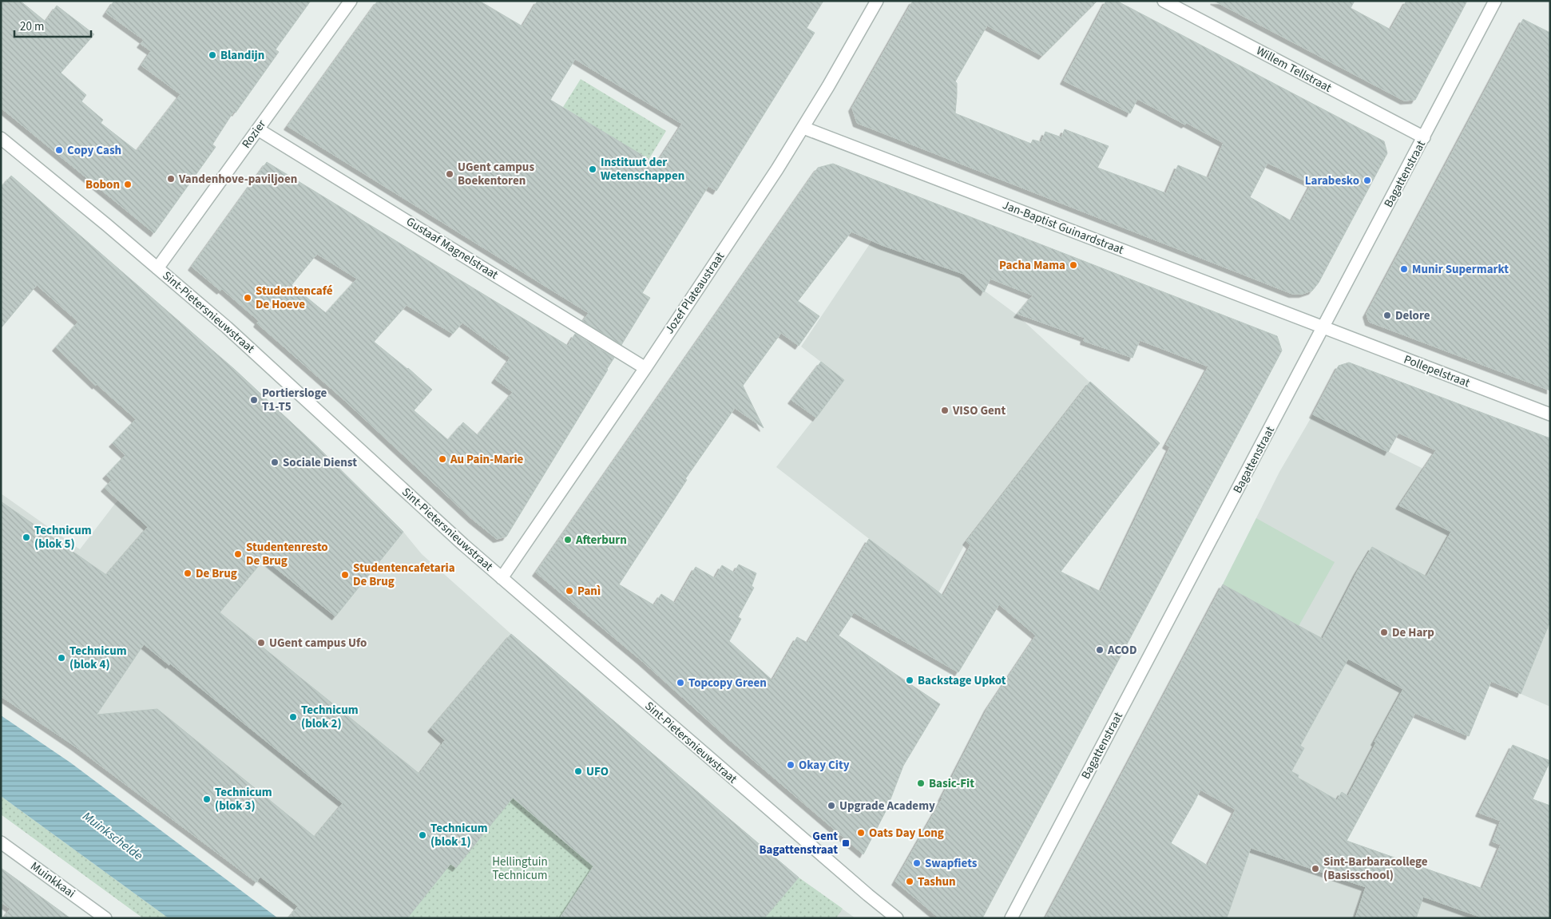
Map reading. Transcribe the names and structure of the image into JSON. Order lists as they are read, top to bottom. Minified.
{"streets":{"street":["Willem Tellstraat","Rozier","Bagattenstraat","Jan-Baptist Guinardstraat","Gustaaf Magnelstraat","Jozef Plateaustraat","Sint-Pietersnieuwstraat","Pollepelstraat","Muinkkaai"]},"crossings":[["Willem Tellstraat","Bagattenstraat"],["Rozier","Gustaaf Magnelstraat"],["Rozier","Sint-Pietersnieuwstraat"],["Bagattenstraat","Jan-Baptist Guinardstraat"],["Bagattenstraat","Pollepelstraat"],["Jan-Baptist Guinardstraat","Jozef Plateaustraat"],["Jan-Baptist Guinardstraat","Pollepelstraat"],["Gustaaf Magnelstraat","Jozef Plateaustraat"],["Jozef Plateaustraat","Sint-Pietersnieuwstraat"]],"water":["Muinkschelde"],"parks":["Hellingtuin Technicum"],"places":{"other":["Blandijn","Copy Cash","Instituut der Wetenschappen","UGent campus Boekentoren","Vandenhove-paviljoen","Larabesko","Bobon","Pacha Mama","Munir Supermarkt","Studentencafé De Hoeve","Delore","Portiersloge T1-T5","VISO Gent","Au Pain-Marie","Sociale Dienst","Technicum (blok 5)","Afterburn","Studentenresto De Brug","De Brug","Studentencafetaria De Brug","Panì","De Harp","UGent campus Ufo","ACOD","Technicum (blok 4)","Backstage Upkot","Topcopy Green","Technicum (blok 2)","Okay City","UFO","Basic-Fit","Technicum (blok 3)","Upgrade Academy","Oats Day Long","Technicum (blok 1)","Swapfiets","Sint-Barbaracollege (Basisschool)","Tashun"],"transit":["Gent Bagattenstraat"]},"scale_bar":"20 m"}
